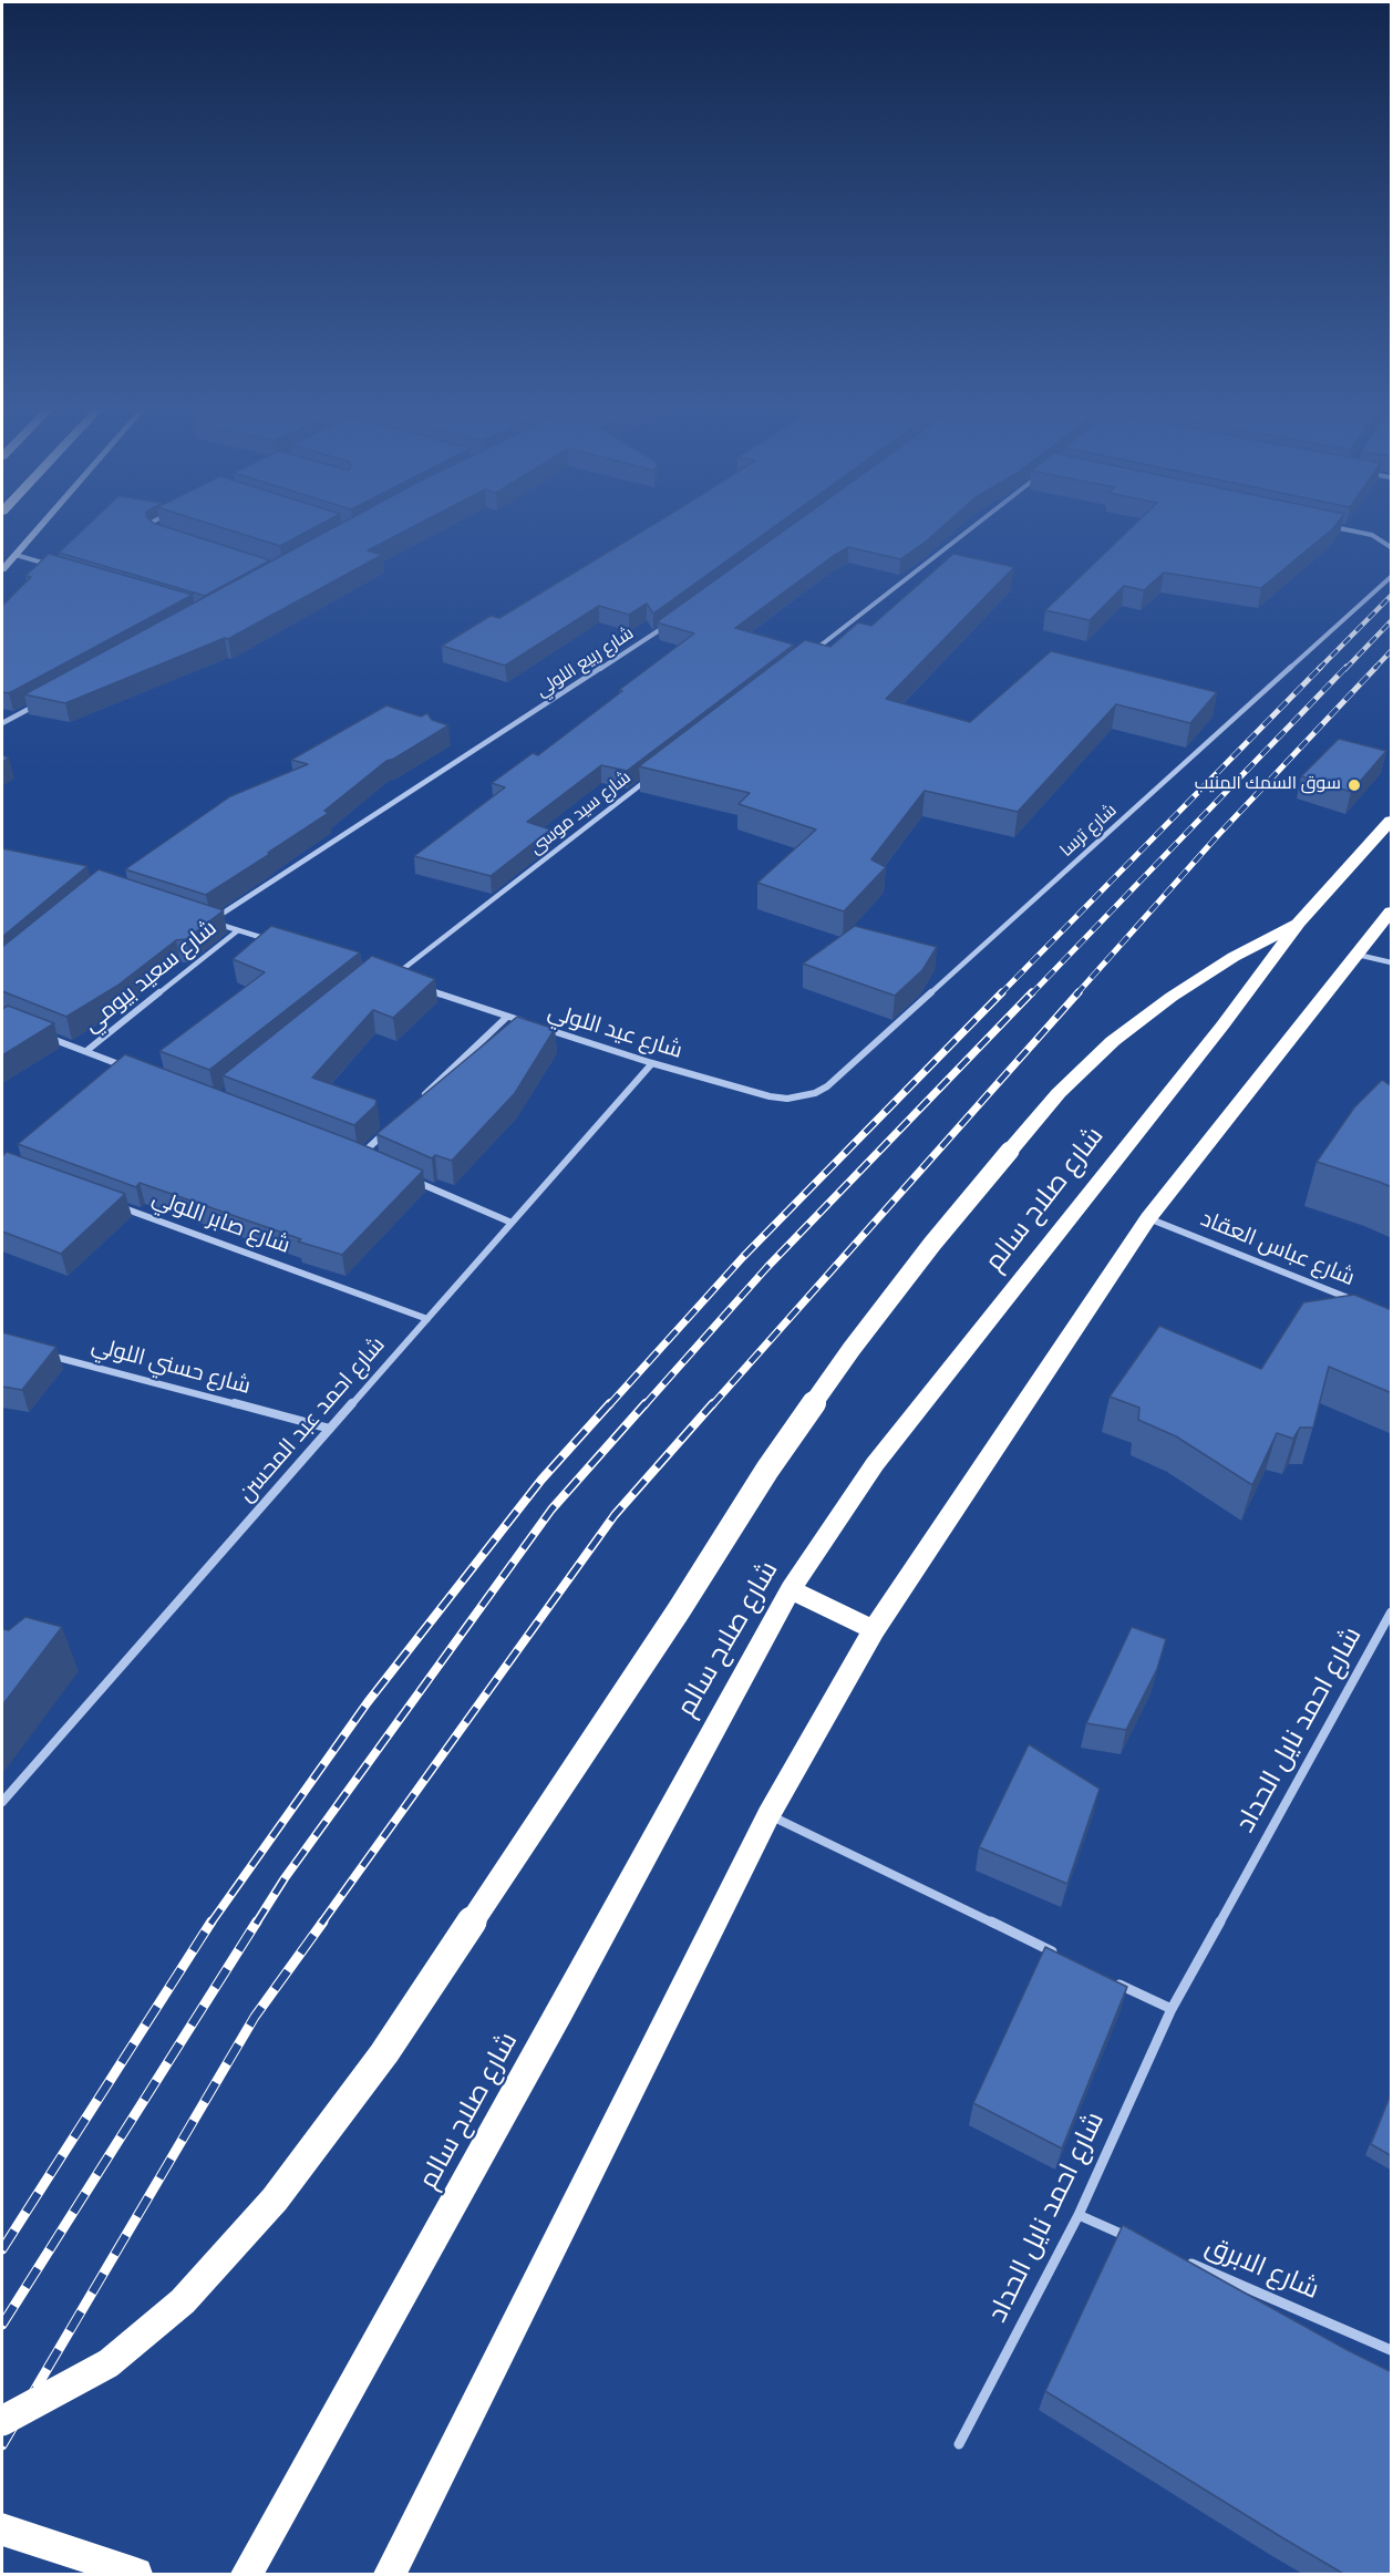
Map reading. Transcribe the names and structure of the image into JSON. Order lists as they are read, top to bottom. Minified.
{"streets":{"highway":["شارع صلاح سالم"],"street":["شارع ربيع اللولي","شارع سيد موسى","شارع ترسا","شارع سعيد بيومي","شارع عيد اللولي","شارع صابر اللولي","شارع عباس العقاد","شارع حسني اللولي","شارع احمد عبد المحسن","شارع احمد نايل الحداد","شارع الابرق"]},"crossings":[["شارع ربيع اللولي","شارع سعيد بيومي"],["شارع ترسا","شارع عيد اللولي"],["شارع عيد اللولي","شارع احمد عبد المحسن"],["شارع صابر اللولي","شارع احمد عبد المحسن"],["شارع حسني اللولي","شارع احمد عبد المحسن"]],"places":["سوق السمك المنيب"]}
